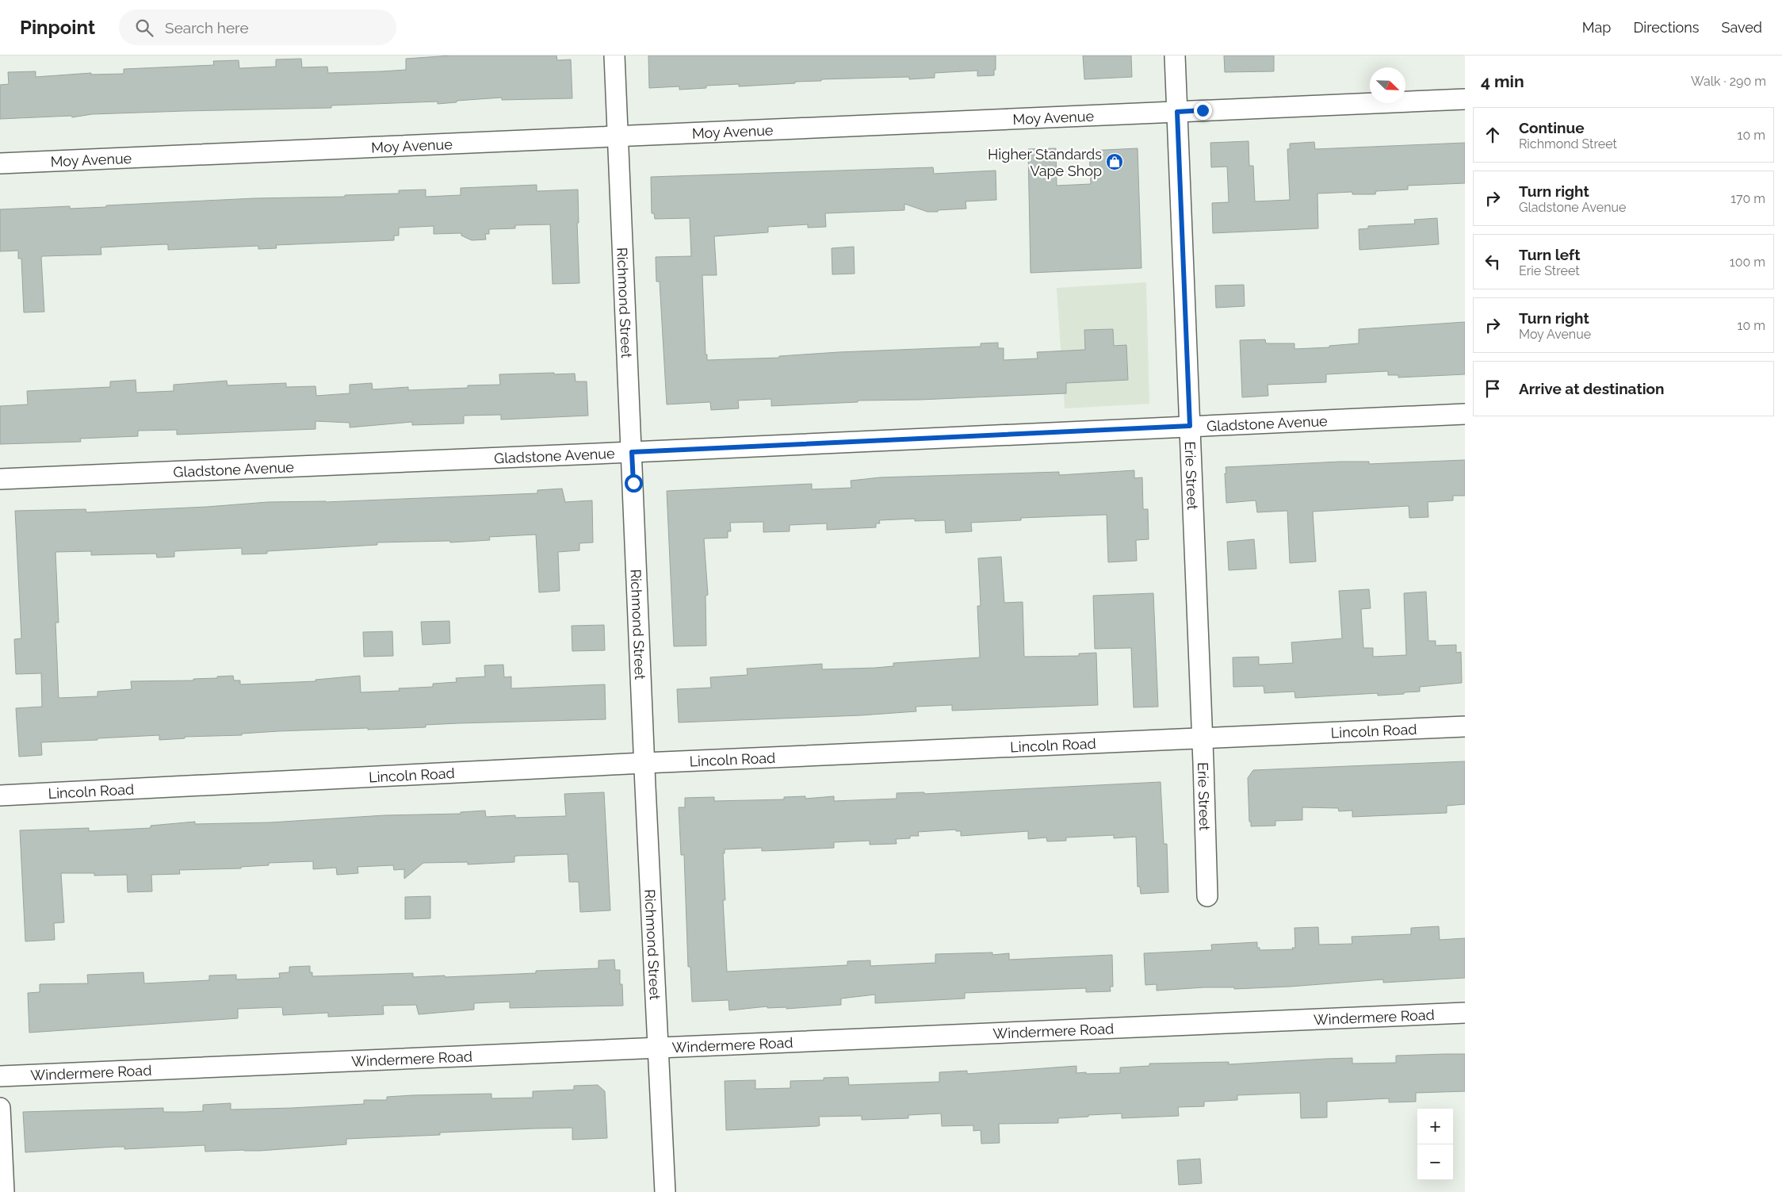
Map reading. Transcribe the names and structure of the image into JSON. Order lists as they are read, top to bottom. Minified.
{"streets":{"street":["Moy Avenue","Richmond Street","Gladstone Avenue","Erie Street","Lincoln Road","Windermere Road"]},"crossings":[["Moy Avenue","Richmond Street"],["Moy Avenue","Erie Street"],["Richmond Street","Gladstone Avenue"],["Richmond Street","Lincoln Road"],["Richmond Street","Windermere Road"],["Gladstone Avenue","Erie Street"],["Erie Street","Lincoln Road"]],"places":{"shop":["Higher Standards Vape Shop"]},"north":"bottom right","page":{"header":"Pinpoint","search":"Search here","nav":["Map","Directions","Saved"],"heading":["4 min","Walk · 290 m"],"list":[["Continue","Richmond Street","10 m"],["Turn right","Gladstone Avenue","170 m"],["Turn left","Erie Street","100 m"],["Turn right","Moy Avenue","10 m"],"Arrive at destination"],"map_buttons":["+","−"]}}
